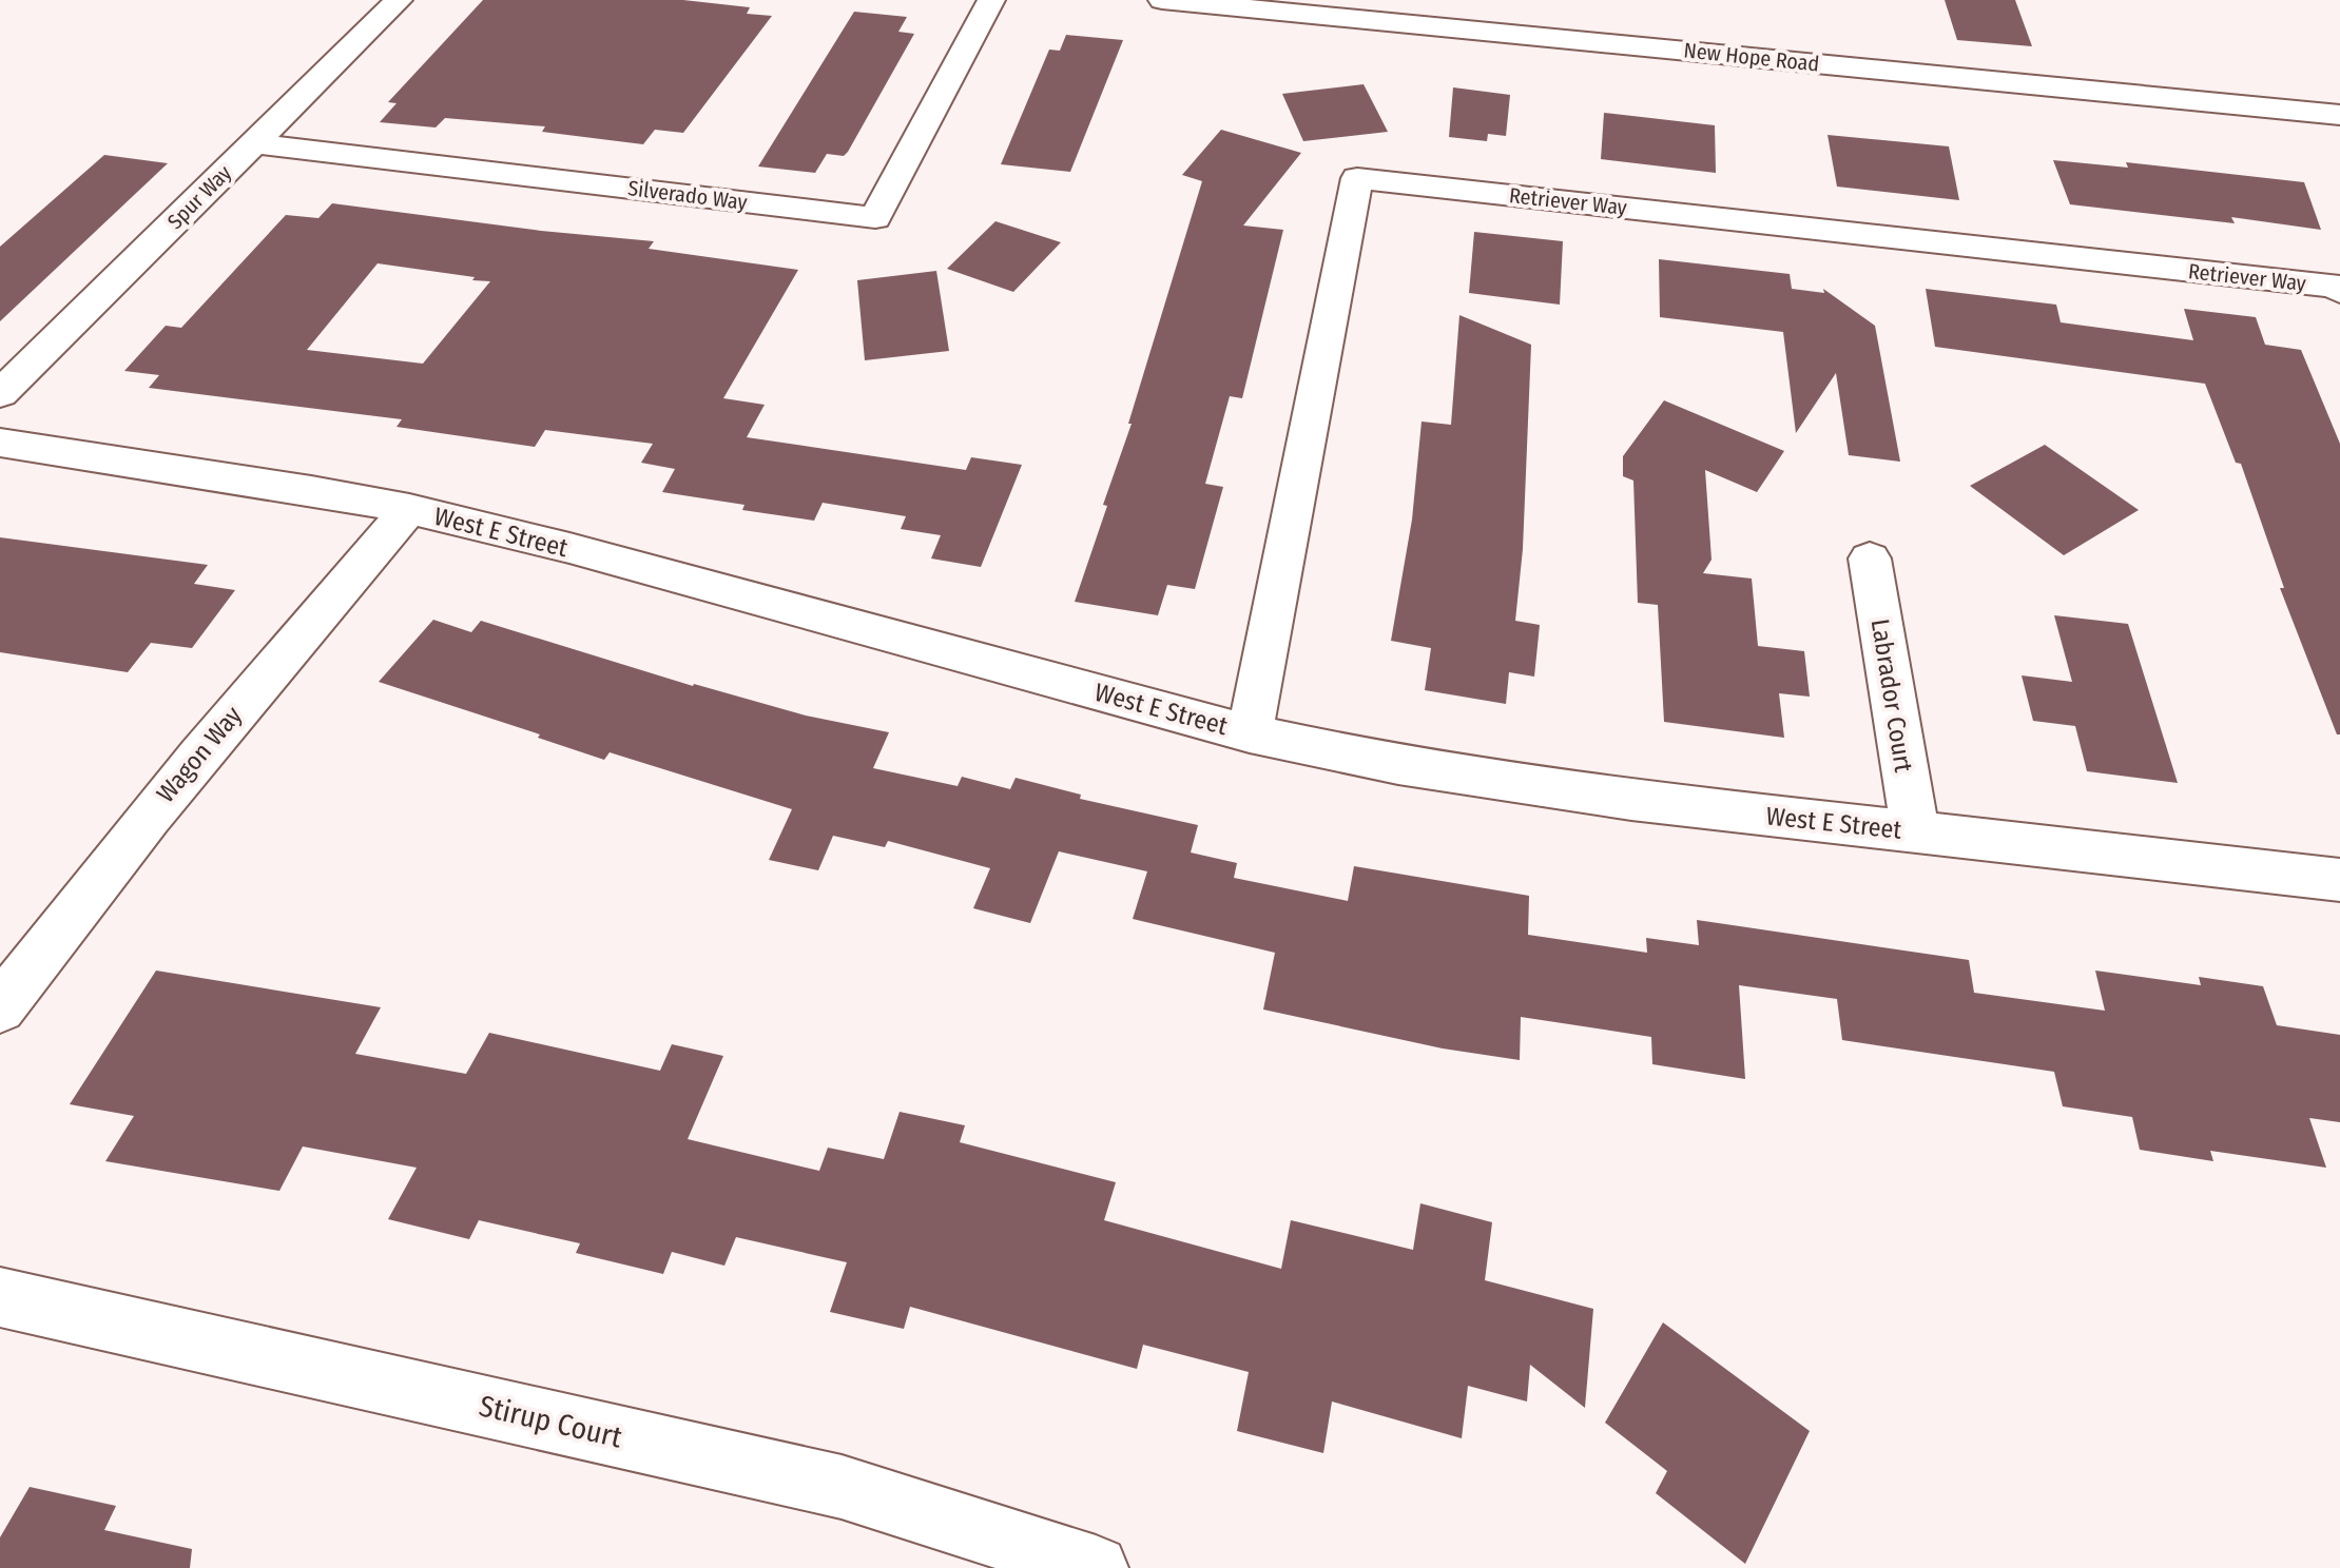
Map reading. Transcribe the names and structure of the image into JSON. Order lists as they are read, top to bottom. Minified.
{"streets":{"street":["New Hope Road","Silverado Way","Spur Way","Retriever Way","West E Street","Labrador Court","Wagon Way","Stirup Court"]},"crossings":[["Silverado Way","Spur Way"],["Retriever Way","West E Street"],["West E Street","Labrador Court"],["West E Street","Wagon Way"]]}
